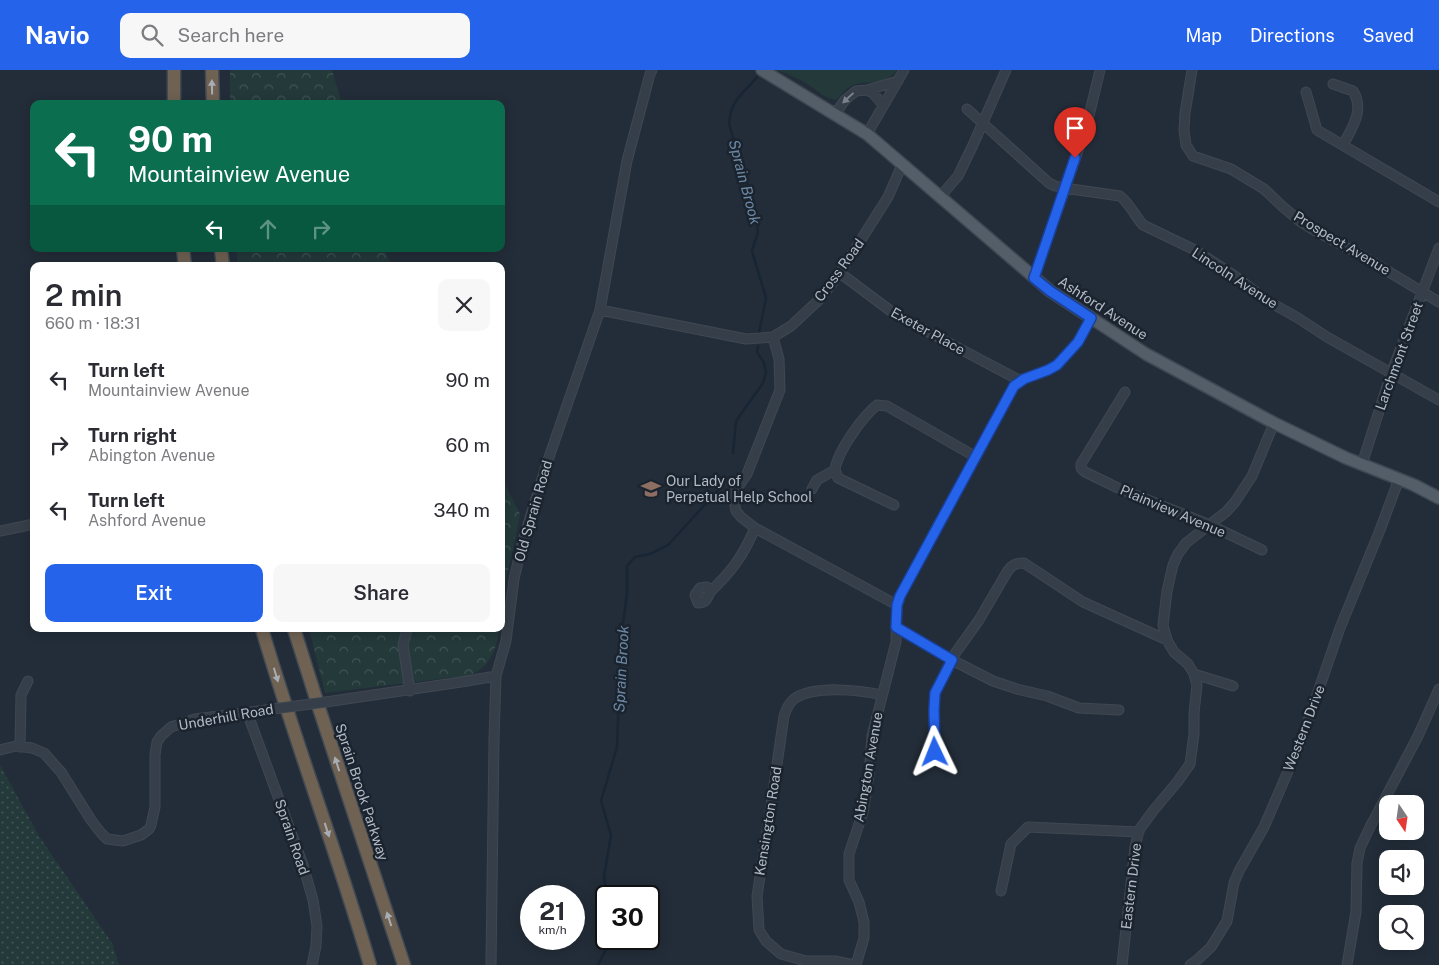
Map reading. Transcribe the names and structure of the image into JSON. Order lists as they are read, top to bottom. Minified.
{"streets":{"highway":["Sprain Brook Parkway"],"main road":["Ashford Avenue"],"street":["Prospect Avenue","Cross Road","Lincoln Avenue","Exeter Place","Larchmont Street","Old Sprain Road","Plainview Avenue","Underhill Road","Western Drive","Abington Avenue","Kensington Road","Sprain Road","Eastern Drive"]},"crossings":[["Prospect Avenue","Larchmont Street"],["Cross Road","Ashford Avenue"],["Cross Road","Exeter Place"],["Cross Road","Old Sprain Road"],["Lincoln Avenue","Larchmont Street"],["Ashford Avenue","Larchmont Street"],["Ashford Avenue","Western Drive"],["Old Sprain Road","Underhill Road"],["Underhill Road","Sprain Road"],["Abington Avenue","Kensington Road"]],"water":["Sprain Brook"],"places":{"school or university":["Our Lady of Perpetual Help School"]},"north":"bottom","page":{"header":"Navio","search":"Search here","nav":["Map","Directions","Saved"],"turn":["90 m","Mountainview Avenue"],"heading":["2 min","660 m · 18:31"],"list":[{"name":"Turn left","note":"Mountainview Avenue","value":"90 m"},{"name":"Turn right","note":"Abington Avenue","value":"60 m"},{"name":"Turn left","note":"Ashford Avenue","value":"340 m"}],"buttons":["Exit","Share"],"speed":"21 km/h","limit":"30"}}
